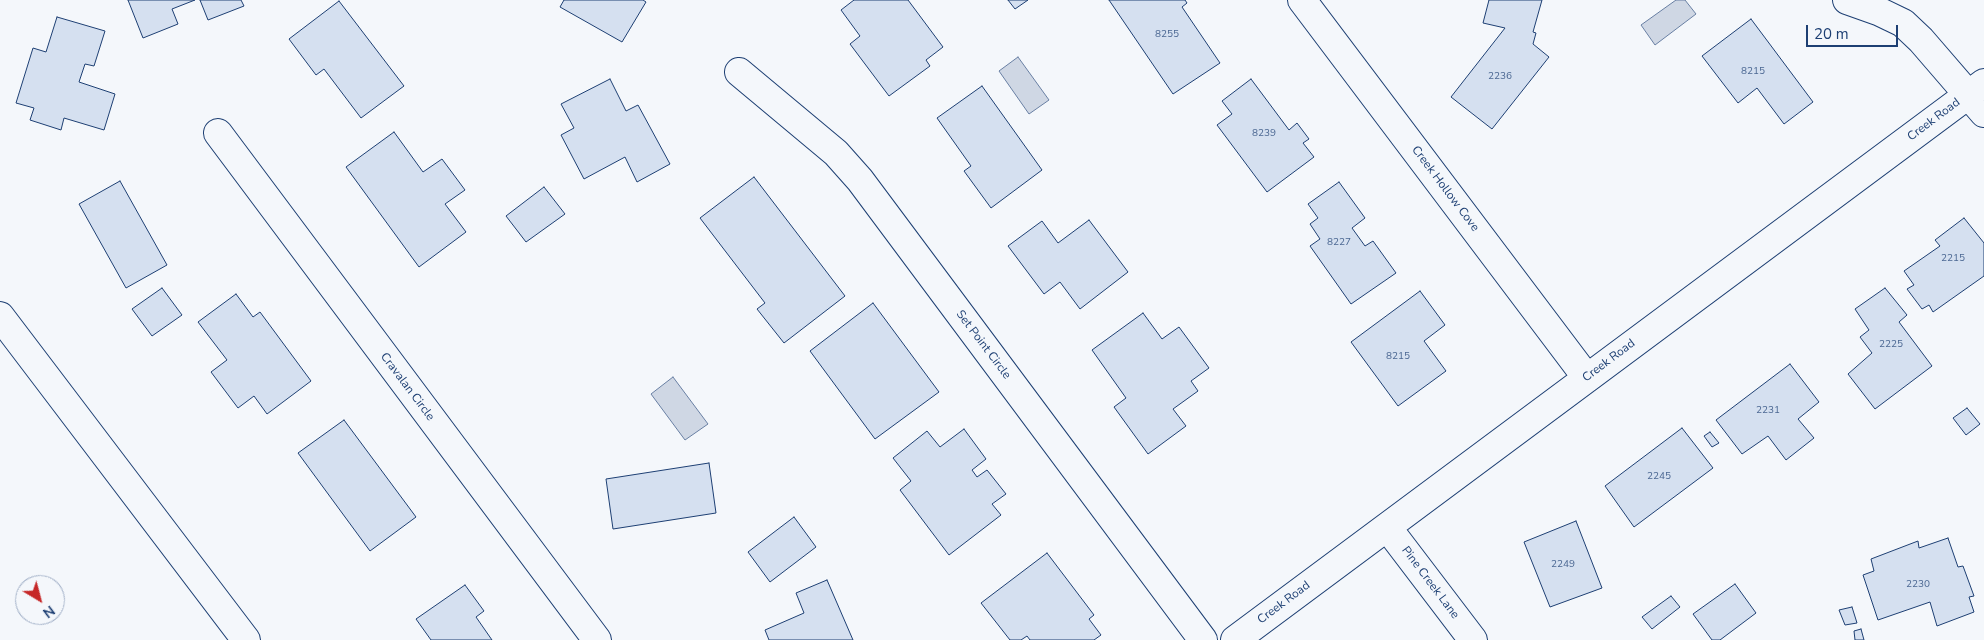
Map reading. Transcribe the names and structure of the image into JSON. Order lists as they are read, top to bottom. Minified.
{"streets":{"street":["Creek Road","Creek Hollow Cove","Set Point Circle","Cravalan Circle","Pine Creek Lane"]},"crossings":[["Creek Road","Creek Hollow Cove"],["Creek Road","Pine Creek Lane"]],"house_numbers":["8255","8215","2236","8239","8227","2215","2225","8215","2231","2245","2249","2230"],"scale_bar":"20 m","north":"bottom right"}
